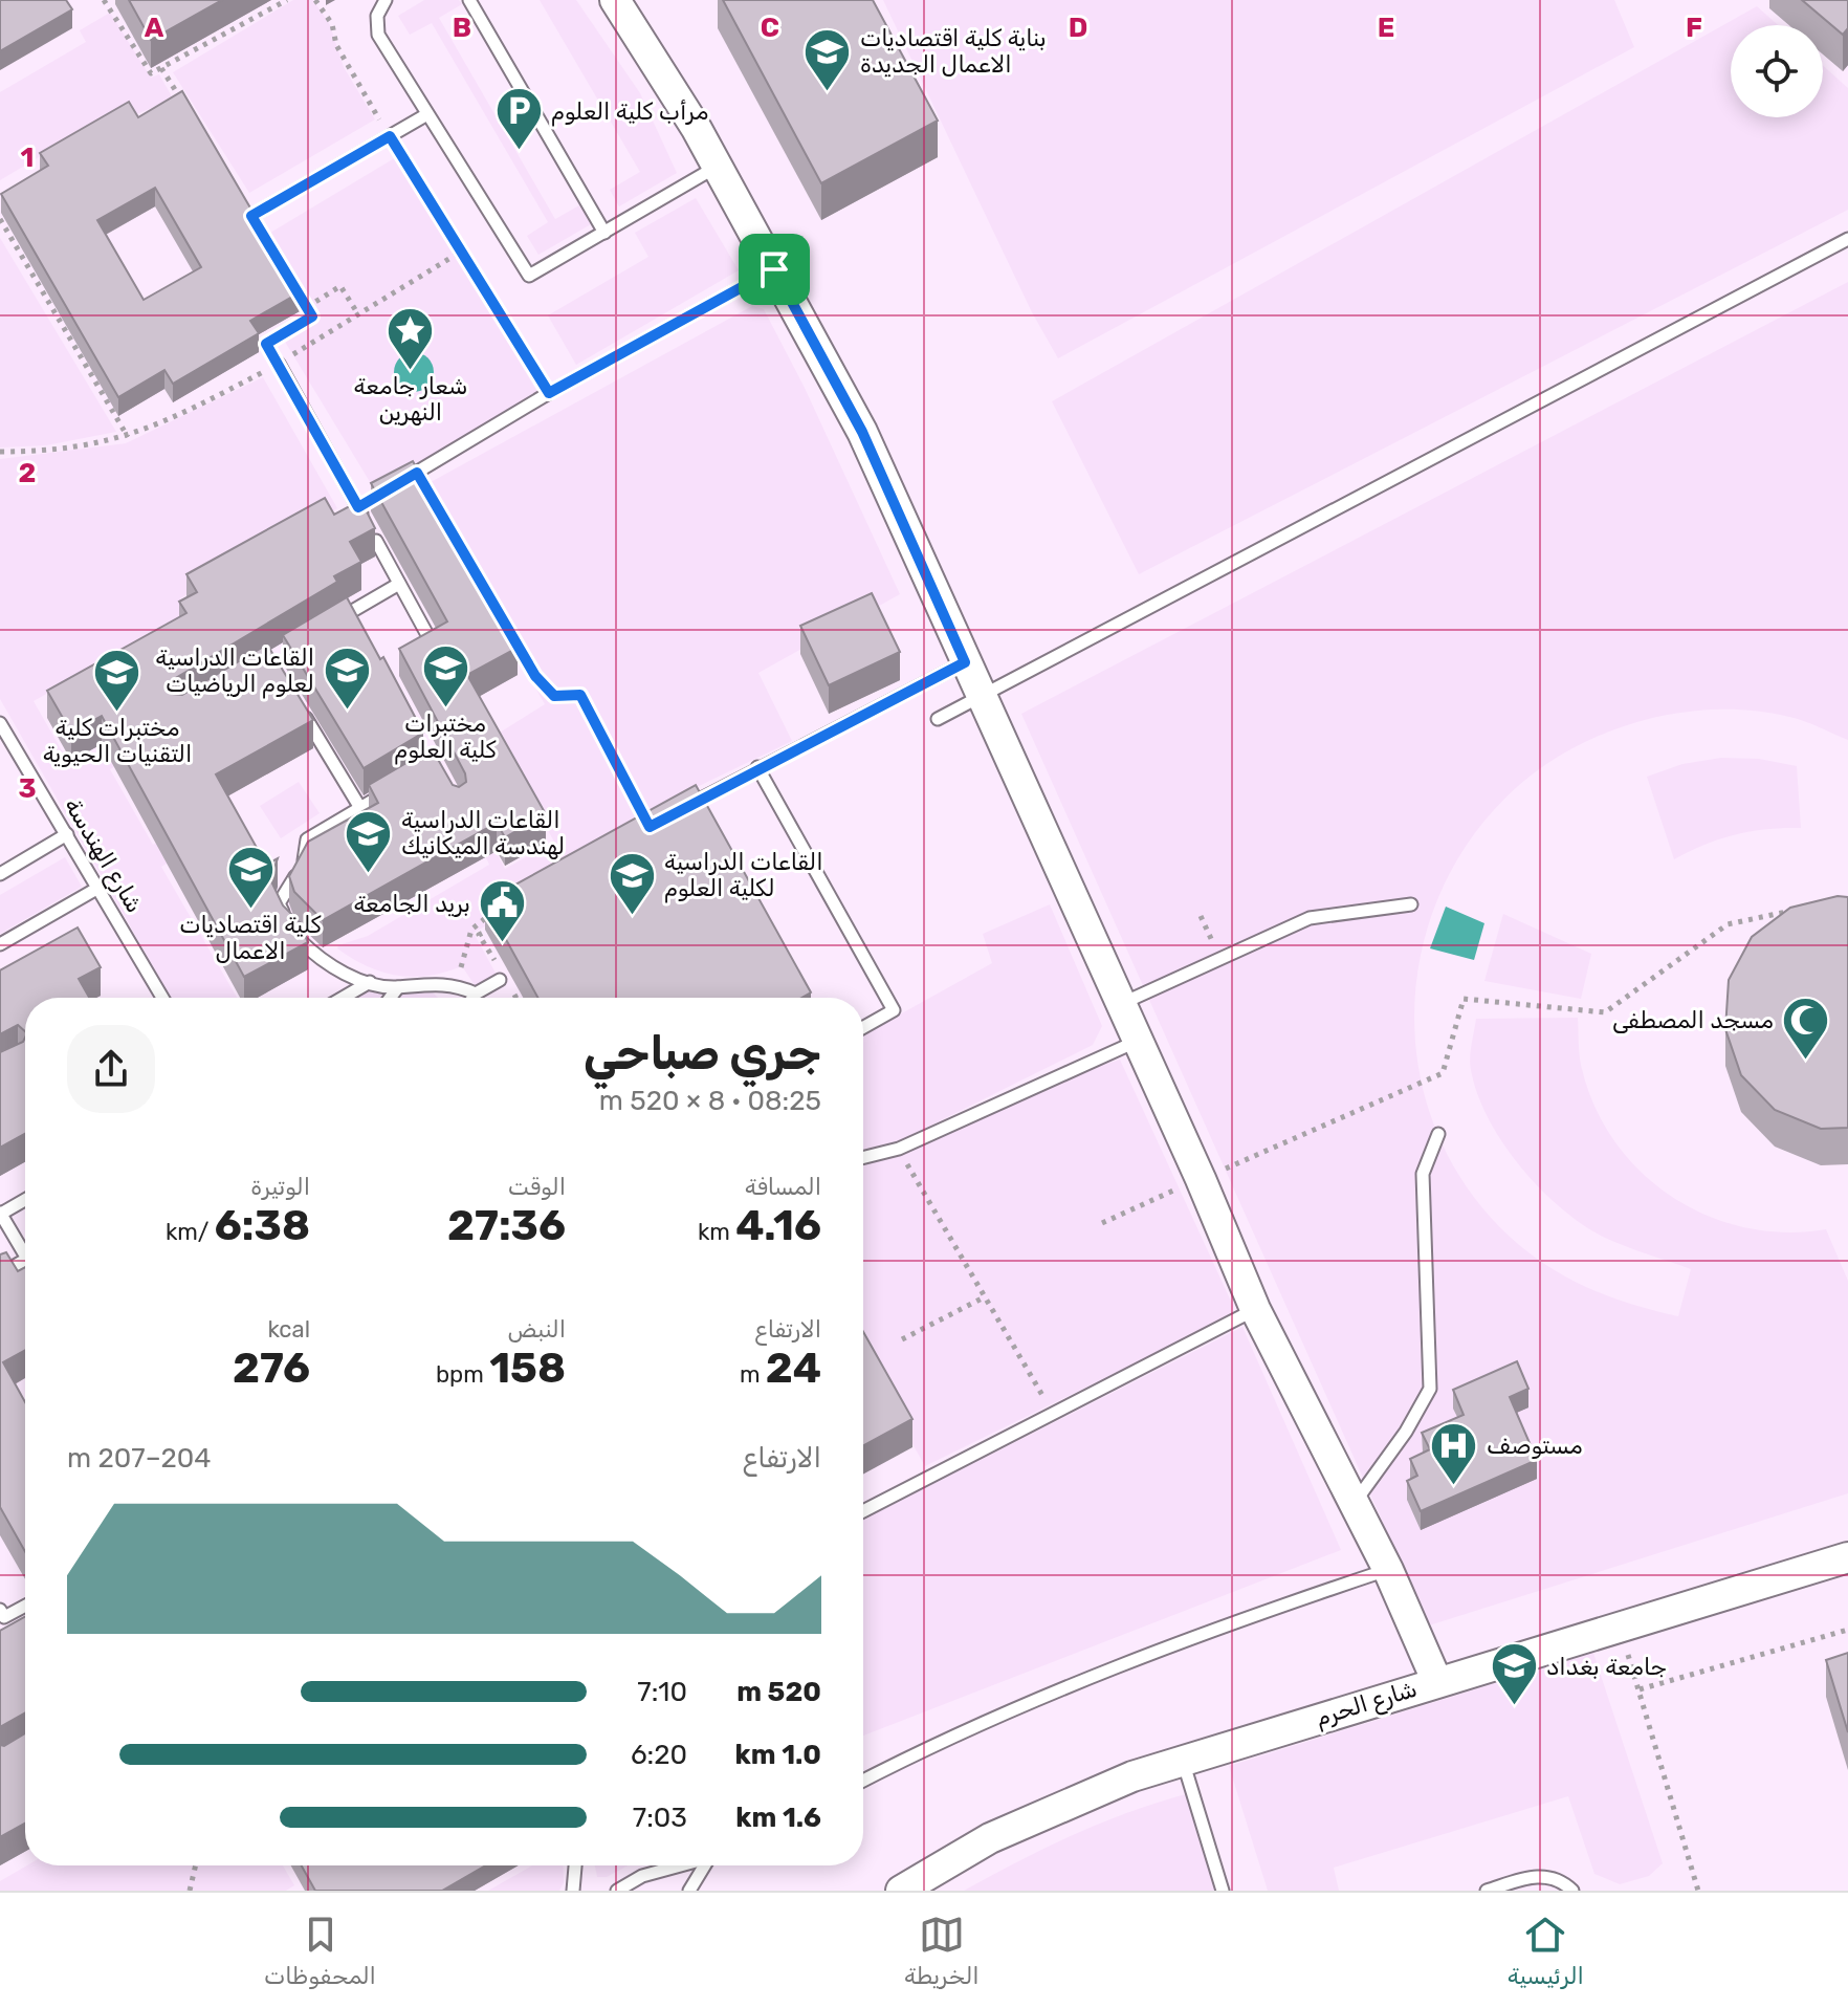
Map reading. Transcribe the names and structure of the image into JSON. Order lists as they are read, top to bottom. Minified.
{"streets":{"street":["شارع الحرم"],"lane":["شارع الهندسة"]},"places":{"school or university":["بناية كلية اقتصاديات الاعمال الجديدة","مختبرات كلية العلوم","القاعات الدراسية لعلوم الرياضيات","مختبرات كلية التقنيات الحيوية","القاعات الدراسية لهندسة الميكانيك","كلية اقتصاديات الاعمال","القاعات الدراسية لكلية العلوم","جامعة بغداد"],"parking":["مرأب كلية العلوم"],"place":["شعار جامعة النهرين"],"public building":["بريد الجامعة"],"mosque":["مسجد المصطفى"],"hospital":["مستوصف"]},"page":{"heading":["جري صباحي","08:25 · 8 × 520 m"],"stats":[["المسافة","4.16 km"],["الوقت","27:36"],["الوتيرة","6:38 /km"],["الارتفاع","24 m"],["النبض","158 bpm"],["kcal","276"]],"chart":["الارتفاع","204–207 m"],"list":[{"name":"520 m","note":"7:10"},{"name":"1.0 km","note":"6:20"},{"name":"1.6 km","note":"7:03"}],"tabs":["الرئيسية","الخريطة","المحفوظات"]},"grid":{"columns":["A","B","C","D","E","F"],"rows":["1","2","3"]}}
